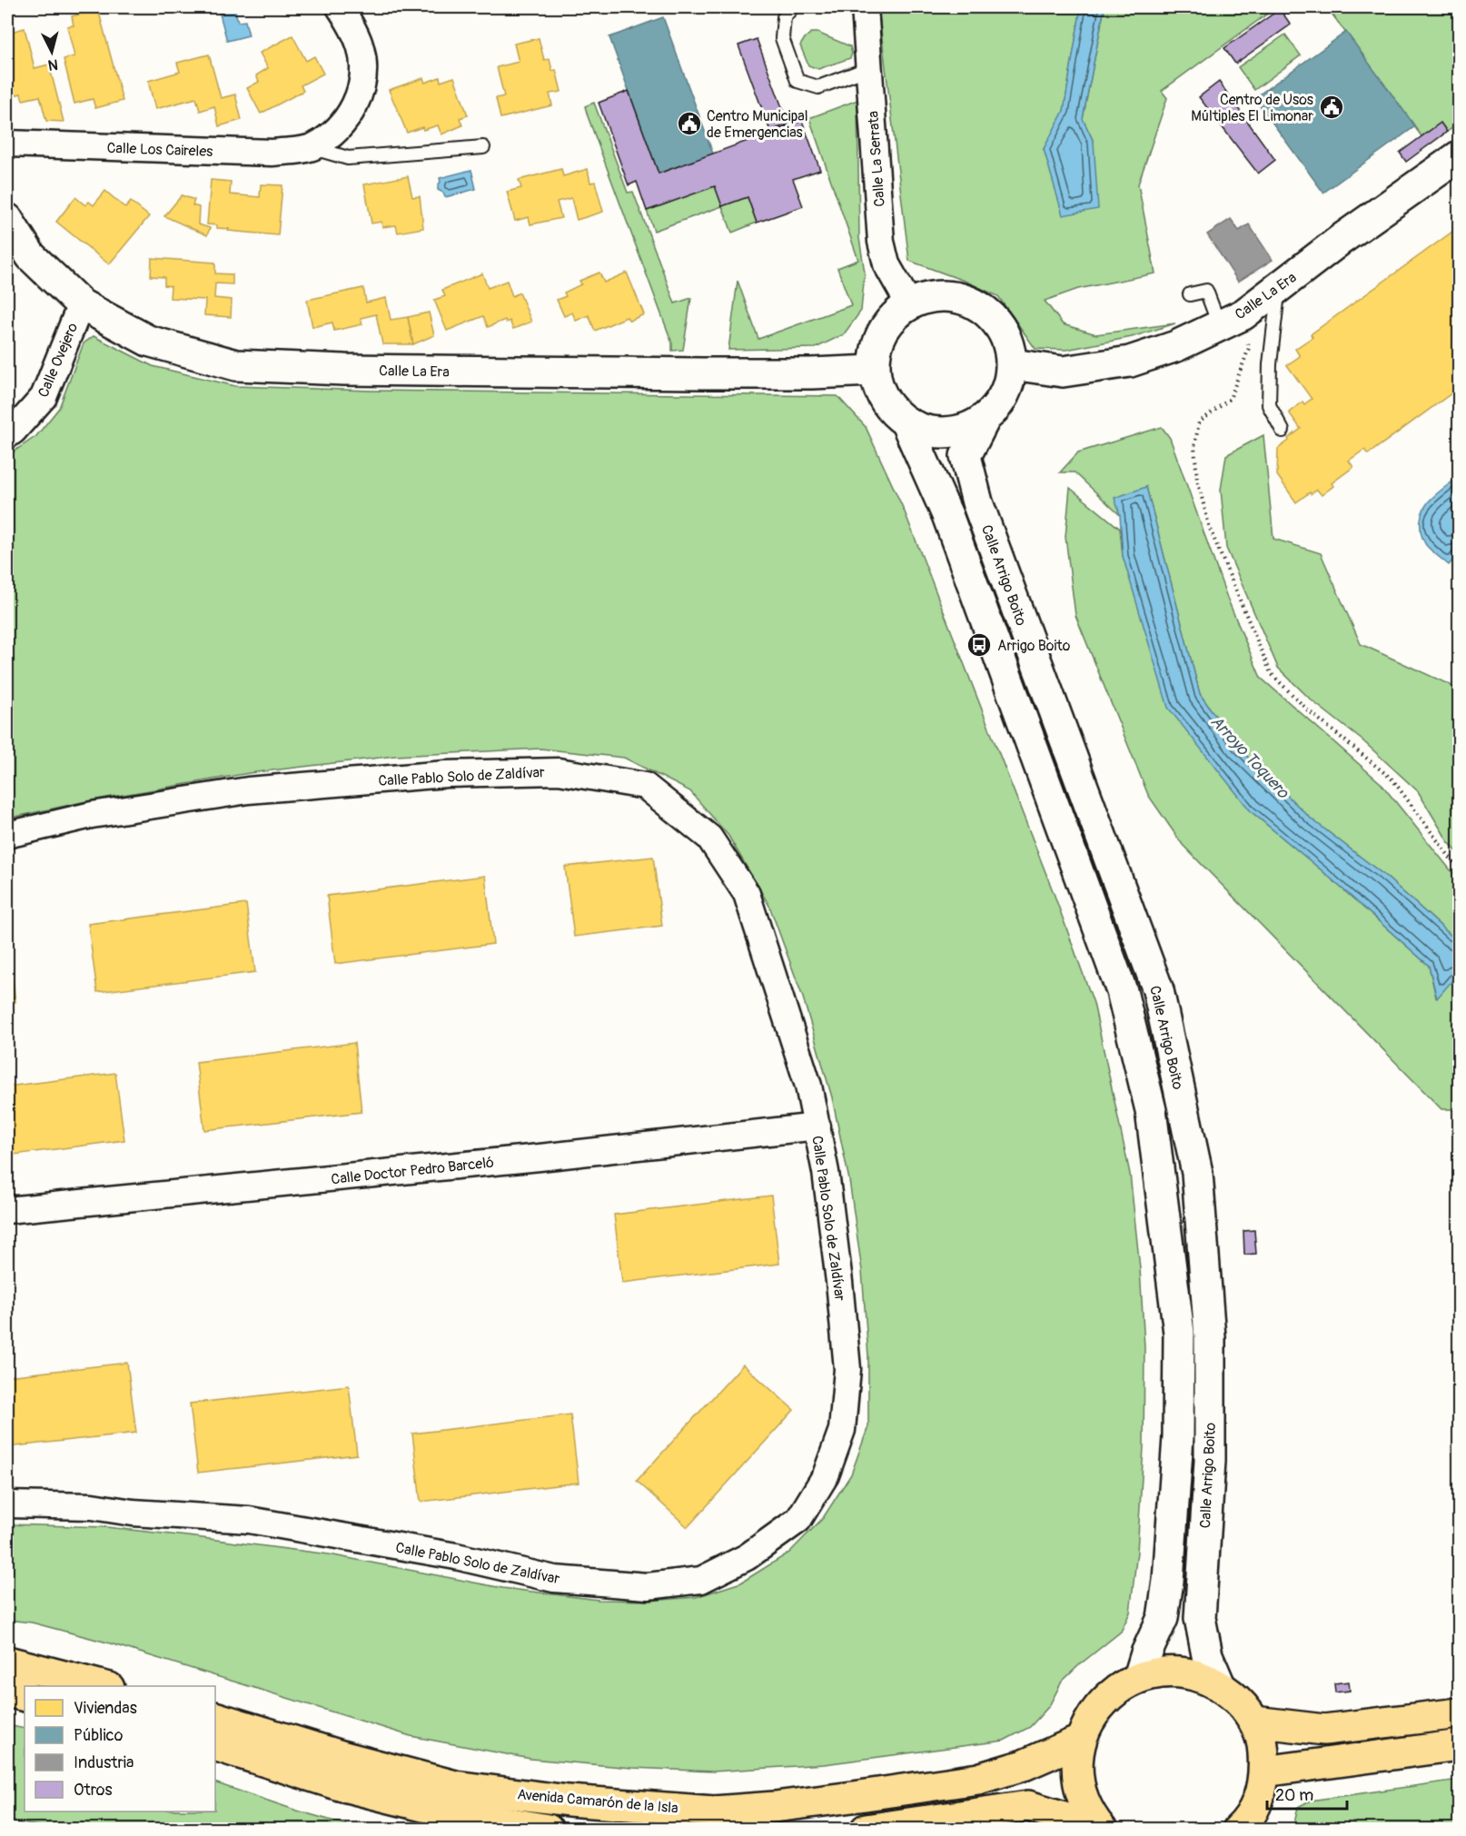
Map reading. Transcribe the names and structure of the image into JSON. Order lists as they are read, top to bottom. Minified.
{"streets":{"main road":["Calle La Era","Calle Arrigo Boito","Avenida Camarón de la Isla"],"street":["Calle Los Caireles","Calle La Serrata","Calle Ovejero","Calle Pablo Solo de Zaldívar","Calle Doctor Pedro Barceló"]},"crossings":[["Calle La Serrata","Calle La Era"],["Calle La Serrata","Calle Arrigo Boito"],["Calle La Era","Calle Ovejero"],["Calle La Era","Calle Arrigo Boito"],["Calle Pablo Solo de Zaldívar","Calle Doctor Pedro Barceló"]],"water":["Arroyo Toquero"],"places":{"public building":["Centro de Usos Múltiples El Limonar","Centro Municipal de Emergencias"],"bus stop":["Arrigo Boito"]},"legend":["Viviendas","Público","Industria","Otros"],"scale_bar":"20 m","north":"bottom"}
